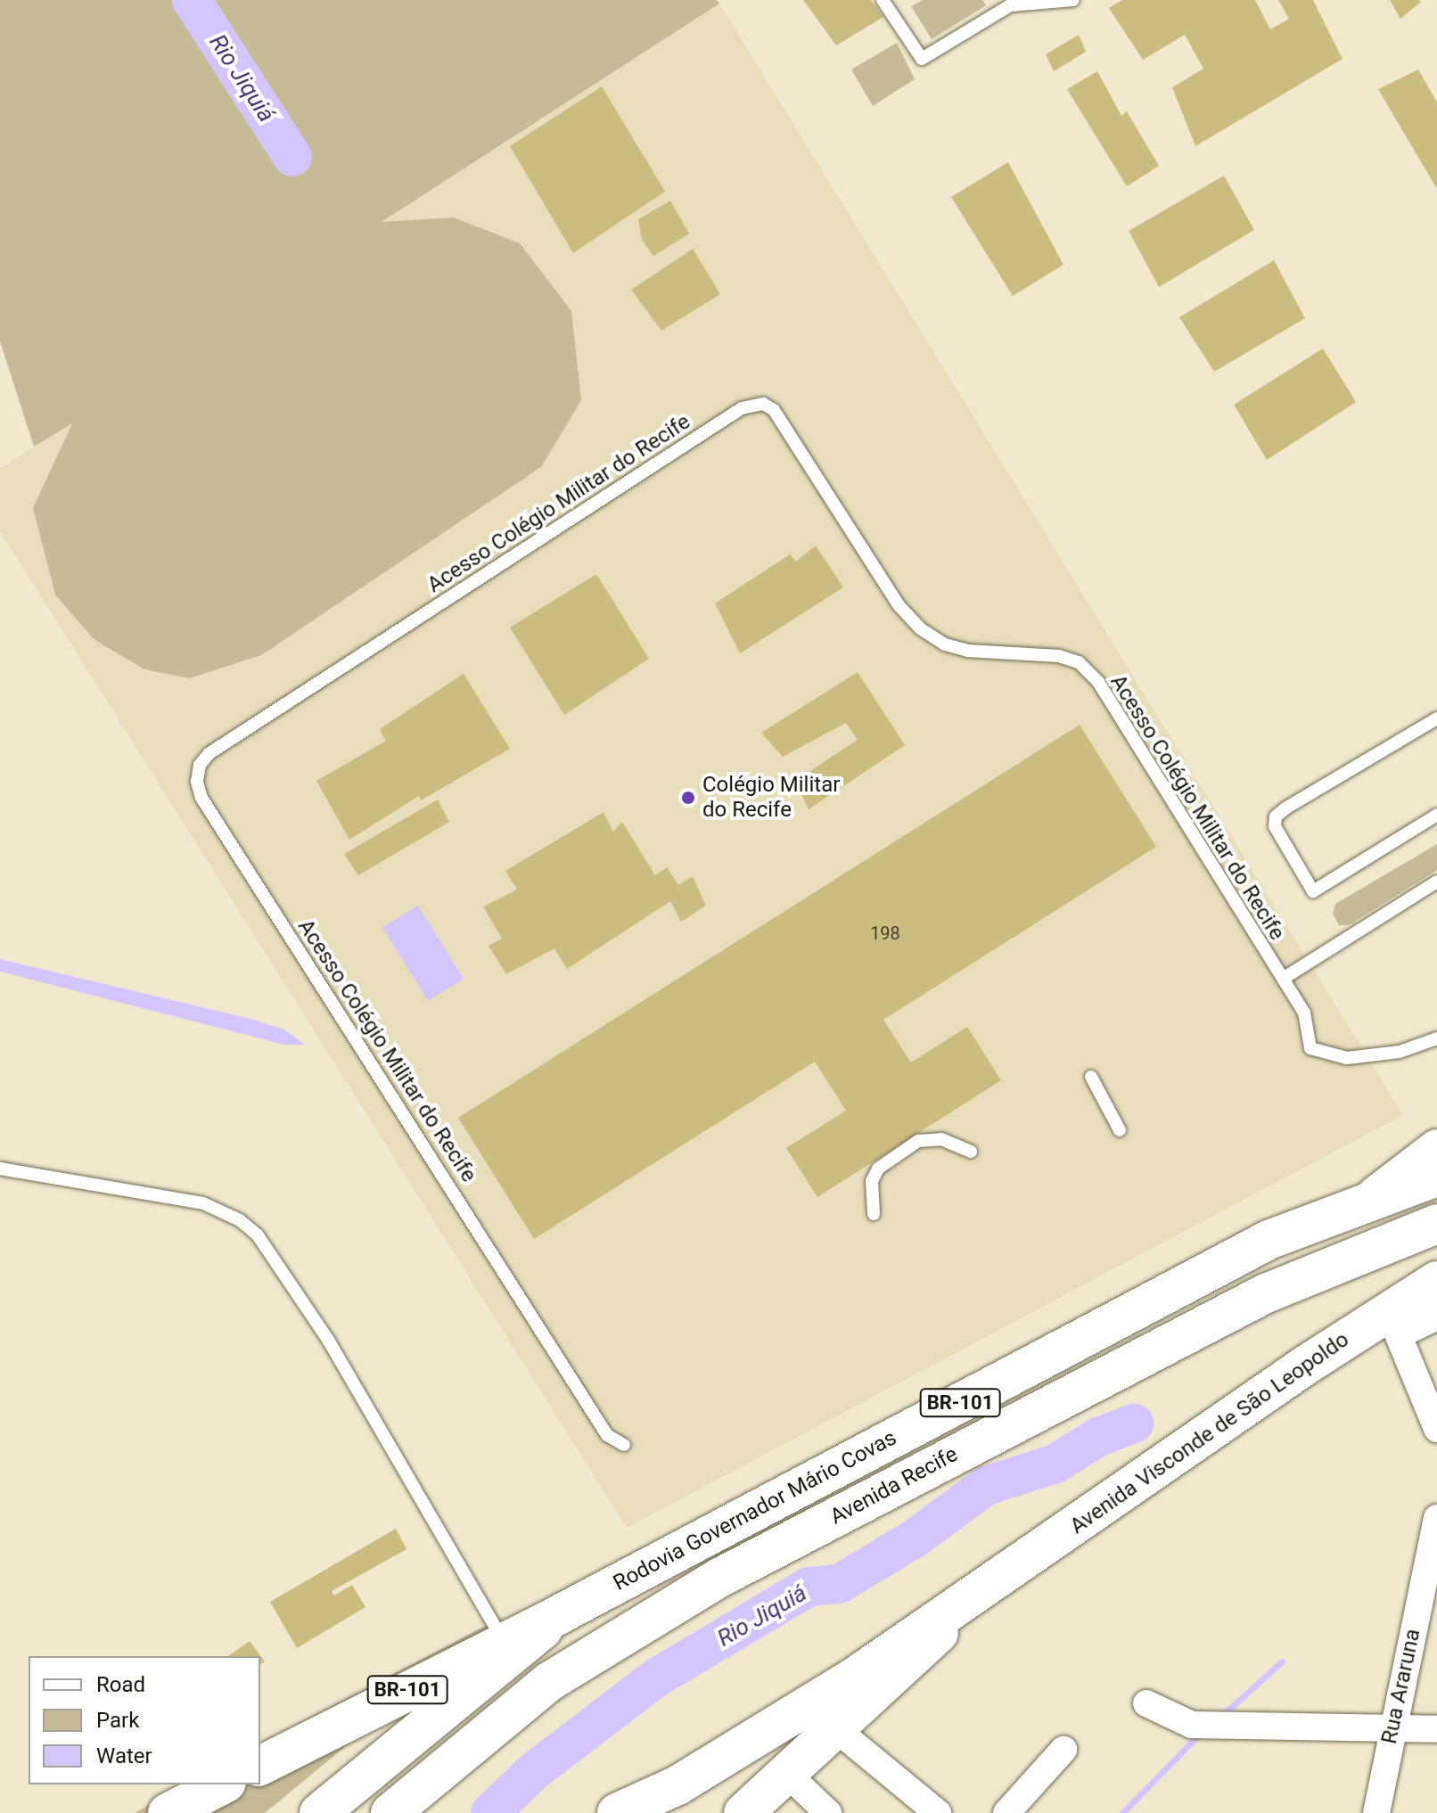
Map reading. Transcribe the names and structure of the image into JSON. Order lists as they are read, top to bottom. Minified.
{"streets":{"main road":["BR-101","Avenida Visconde de São Leopoldo","Avenida Recife","Rodovia Governador Mário Covas"],"street":["Rua Araruna"],"lane":["Acesso Colégio Militar do Recife"]},"crossings":[["BR-101","Rodovia Governador Mário Covas"]],"water":["Rio Jiquiá"],"places":["Colégio Militar do Recife"],"house_numbers":["198"],"legend":["Road","Park","Water"]}
